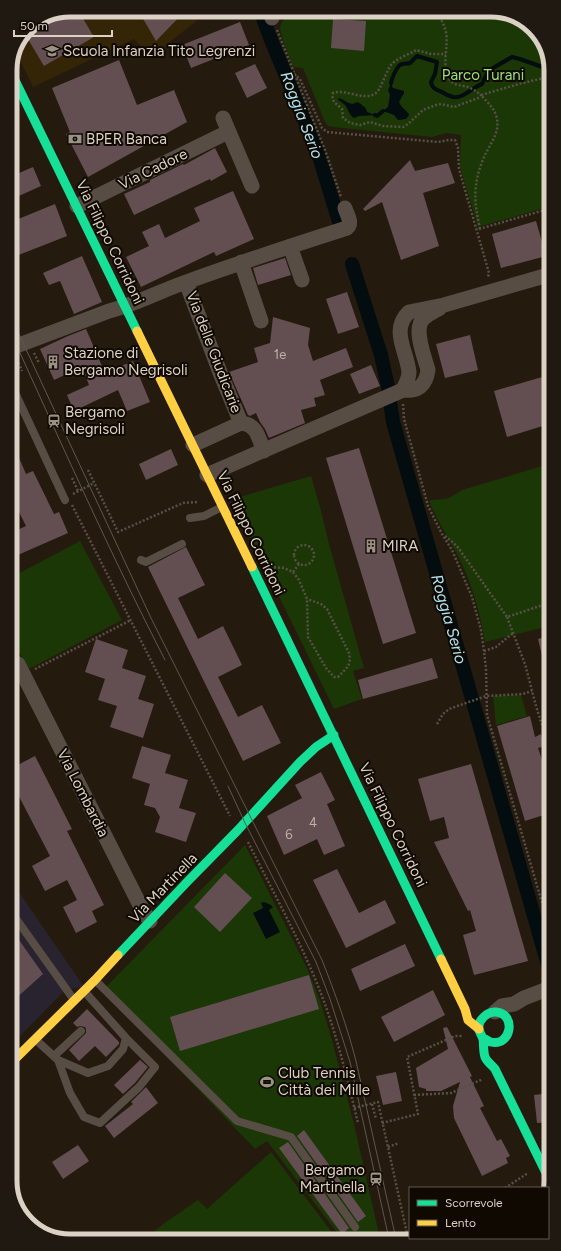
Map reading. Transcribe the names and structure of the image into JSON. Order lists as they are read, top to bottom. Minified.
{"streets":{"street":["Via Cadore","Via Filippo Corridoni","Via delle Giudicarie","Via Lombardia","Via Martinella"]},"crossings":[["Via Cadore","Via Filippo Corridoni"],["Via Filippo Corridoni","Via delle Giudicarie"],["Via Filippo Corridoni","Via Martinella"],["Via Lombardia","Via Martinella"]],"water":["Roggia Serio"],"parks":["Parco Turani"],"places":{"school or university":["Scuola Infanzia Tito Legrenzi"],"bank":["BPER Banca"],"building":["Stazione di Bergamo Negrisoli","MIRA"],"station":["Bergamo Negrisoli","Bergamo Martinella"],"sports":["Club Tennis Città dei Mille"]},"house_numbers":["1e","4","6"],"legend":["Scorrevole","Lento"],"scale_bar":"50 m"}
